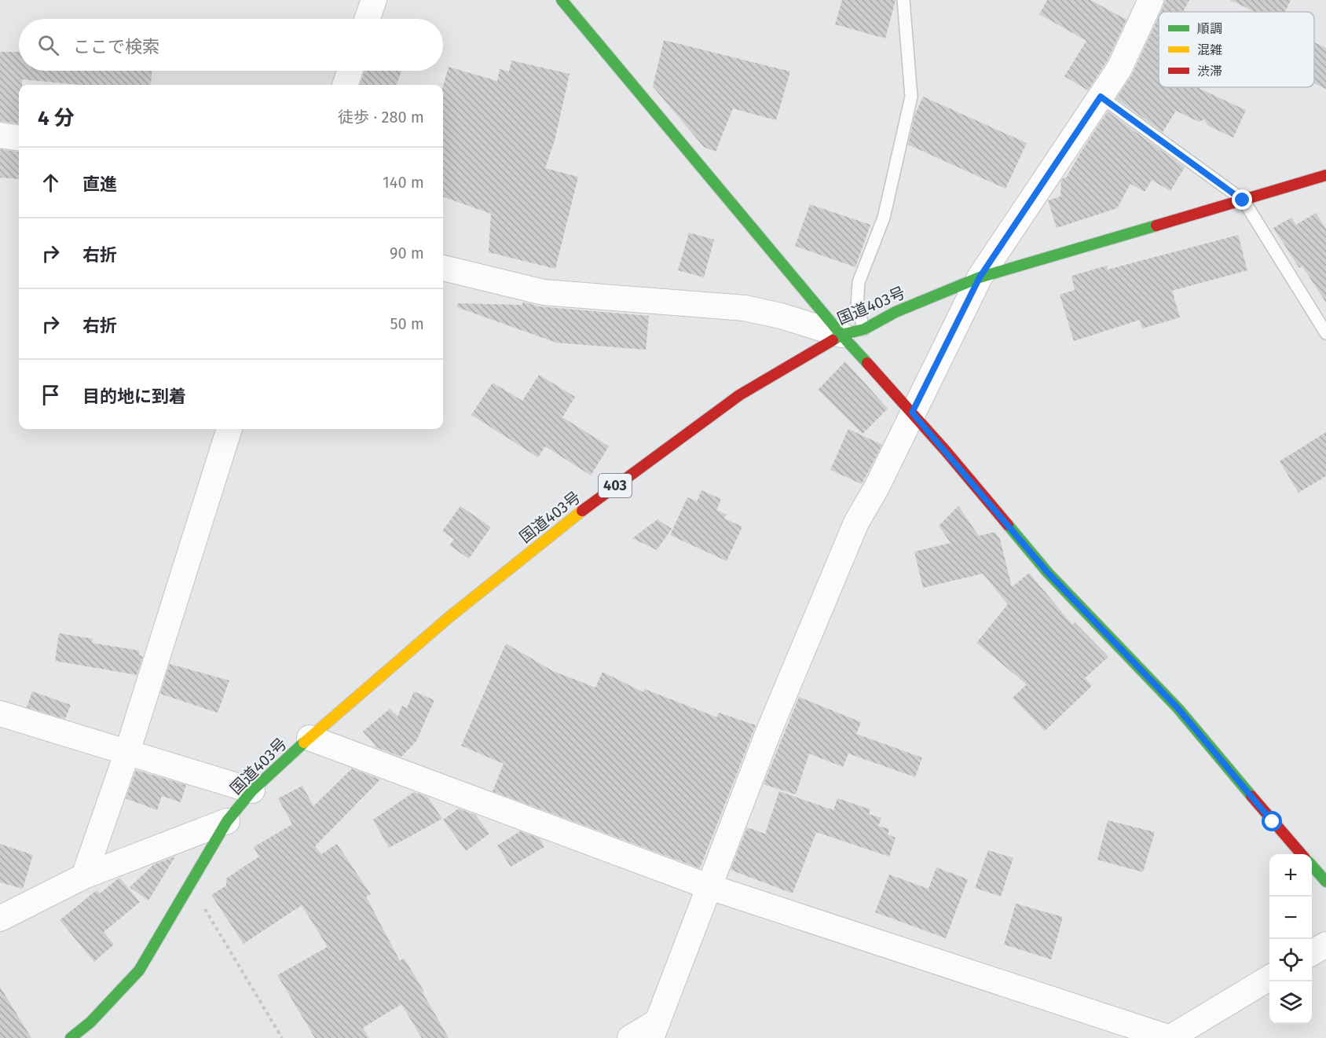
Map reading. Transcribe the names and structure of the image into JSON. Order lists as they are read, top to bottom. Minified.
{"streets":{"main road":["国道403号","403"]},"legend":["順調","混雑","渋滞"],"page":{"search":"ここで検索","heading":["4 分","徒歩 · 280 m"],"list":[["直進","140 m"],["右折","90 m"],["右折","50 m"],"目的地に到着"],"map_buttons":["+","−"]}}
